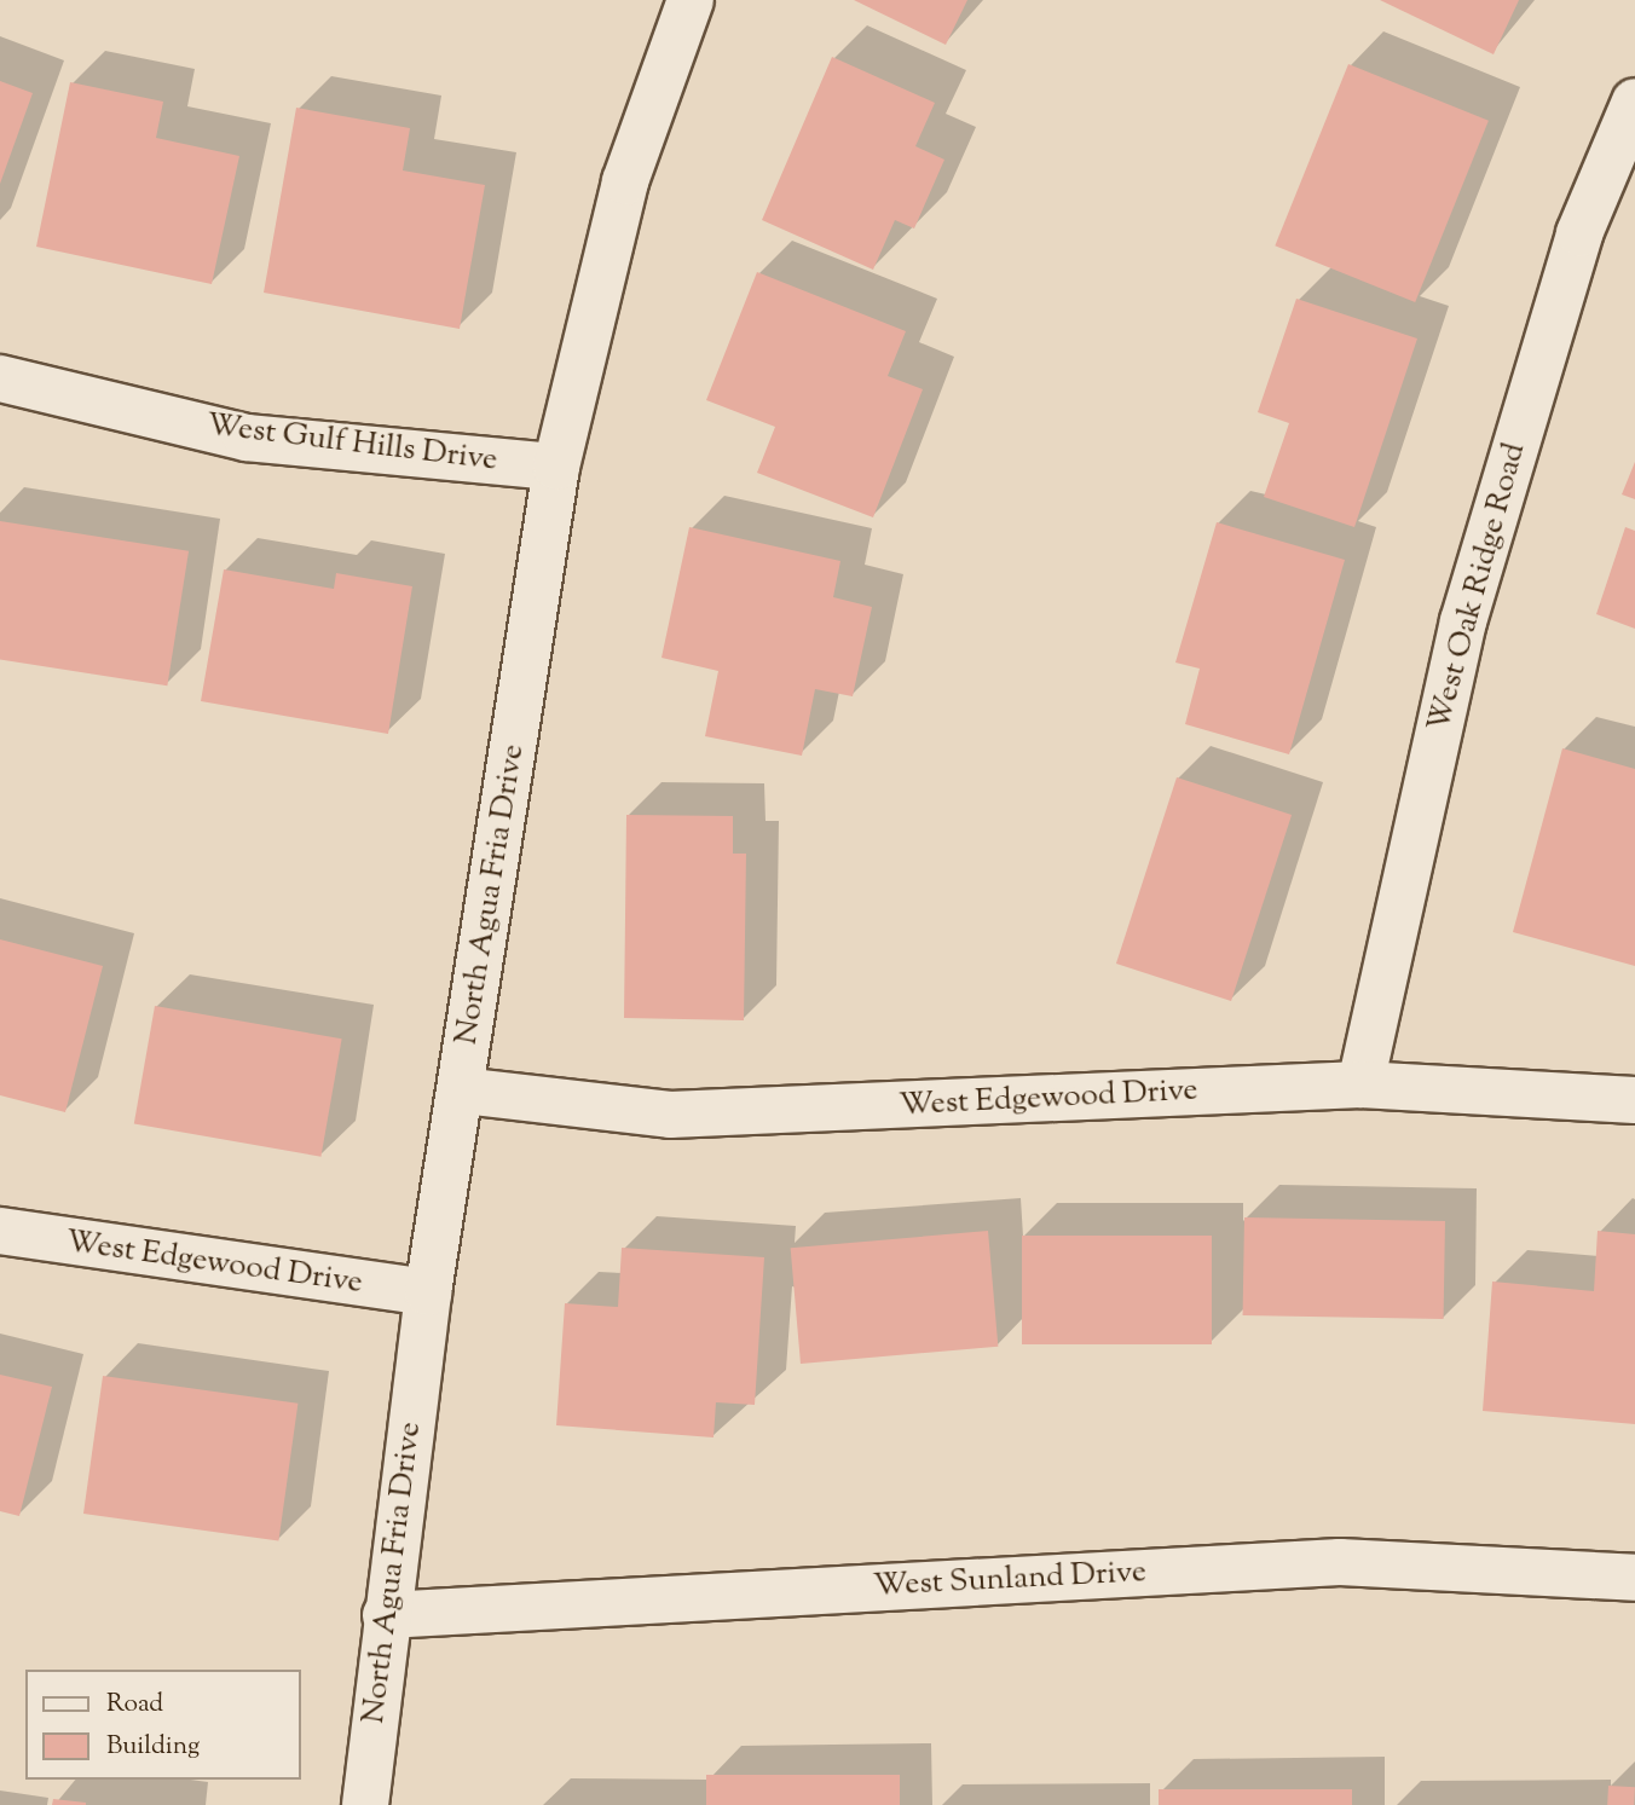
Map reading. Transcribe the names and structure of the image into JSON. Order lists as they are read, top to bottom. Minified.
{"streets":{"street":["West Gulf Hills Drive","West Oak Ridge Road","North Agua Fria Drive","West Edgewood Drive","West Sunland Drive"]},"crossings":[["West Gulf Hills Drive","North Agua Fria Drive"],["West Oak Ridge Road","West Edgewood Drive"],["North Agua Fria Drive","West Edgewood Drive"],["North Agua Fria Drive","West Sunland Drive"]],"legend":["Road","Building"]}
